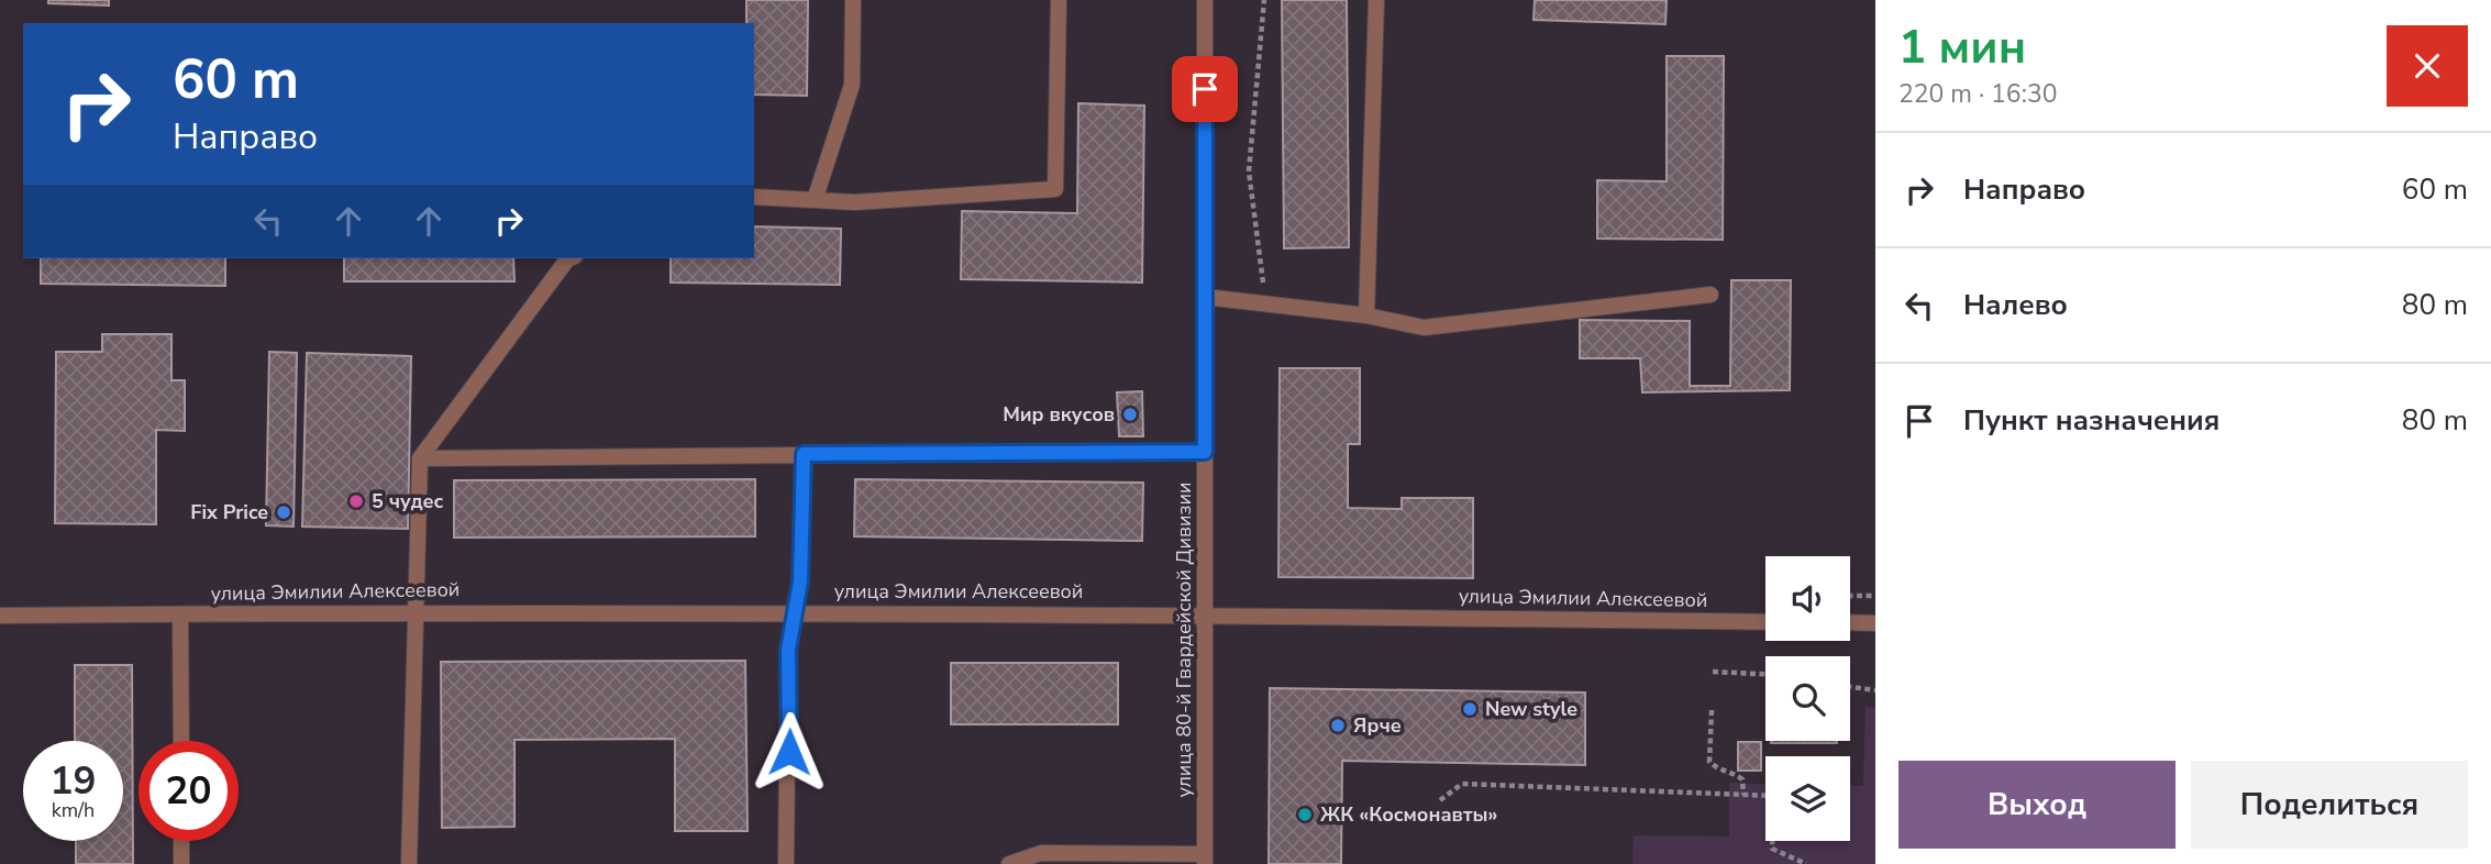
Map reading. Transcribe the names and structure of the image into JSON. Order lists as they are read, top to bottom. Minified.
{"streets":{"street":["улица Эмилии Алексеевой","улица 80-й Гвардейской Дивизии"]},"crossings":[["улица Эмилии Алексеевой","улица 80-й Гвардейской Дивизии"]],"places":["Мир вкусов","5 чудес","Fix Price","New style","Ярче","ЖК «Космонавты»"],"page":{"heading":["1 мин","220 m · 16:30"],"turn":["60 m","Направо"],"list":[{"name":"Направо","value":"60 m"},{"name":"Налево","value":"80 m"},{"name":"Пункт назначения","value":"80 m"}],"speed":"19 km/h","limit":"20","buttons":["Выход","Поделиться"]}}
